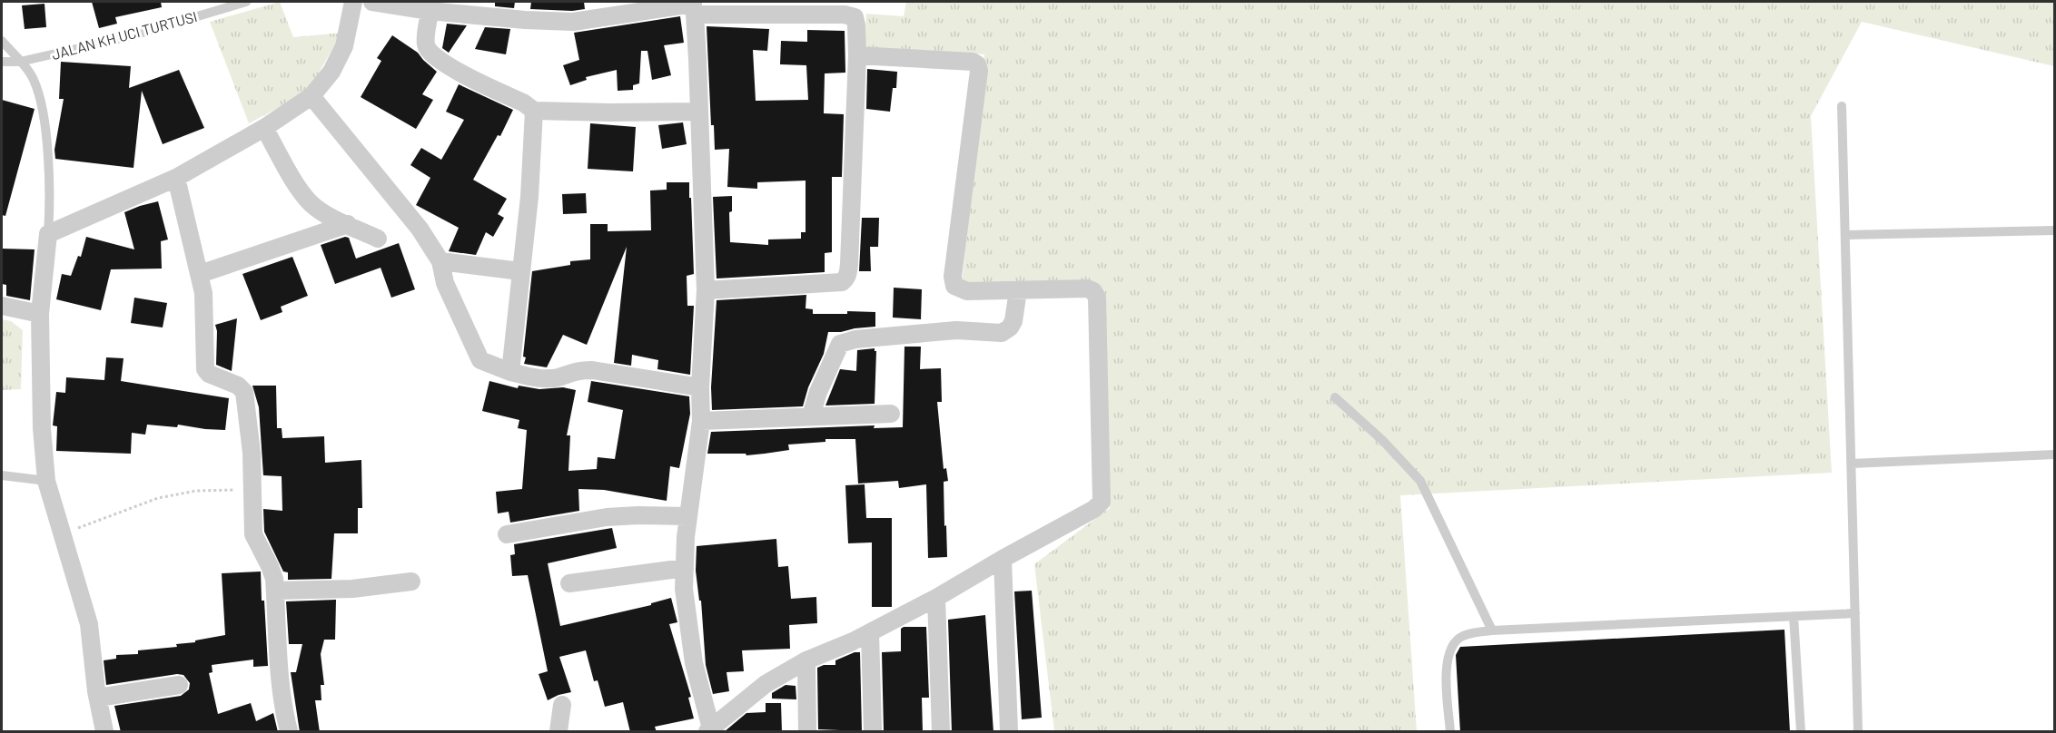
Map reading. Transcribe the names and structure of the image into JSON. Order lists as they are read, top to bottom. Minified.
{"streets":{"lane":["JALAN KH UCI TURTUSI"]}}
